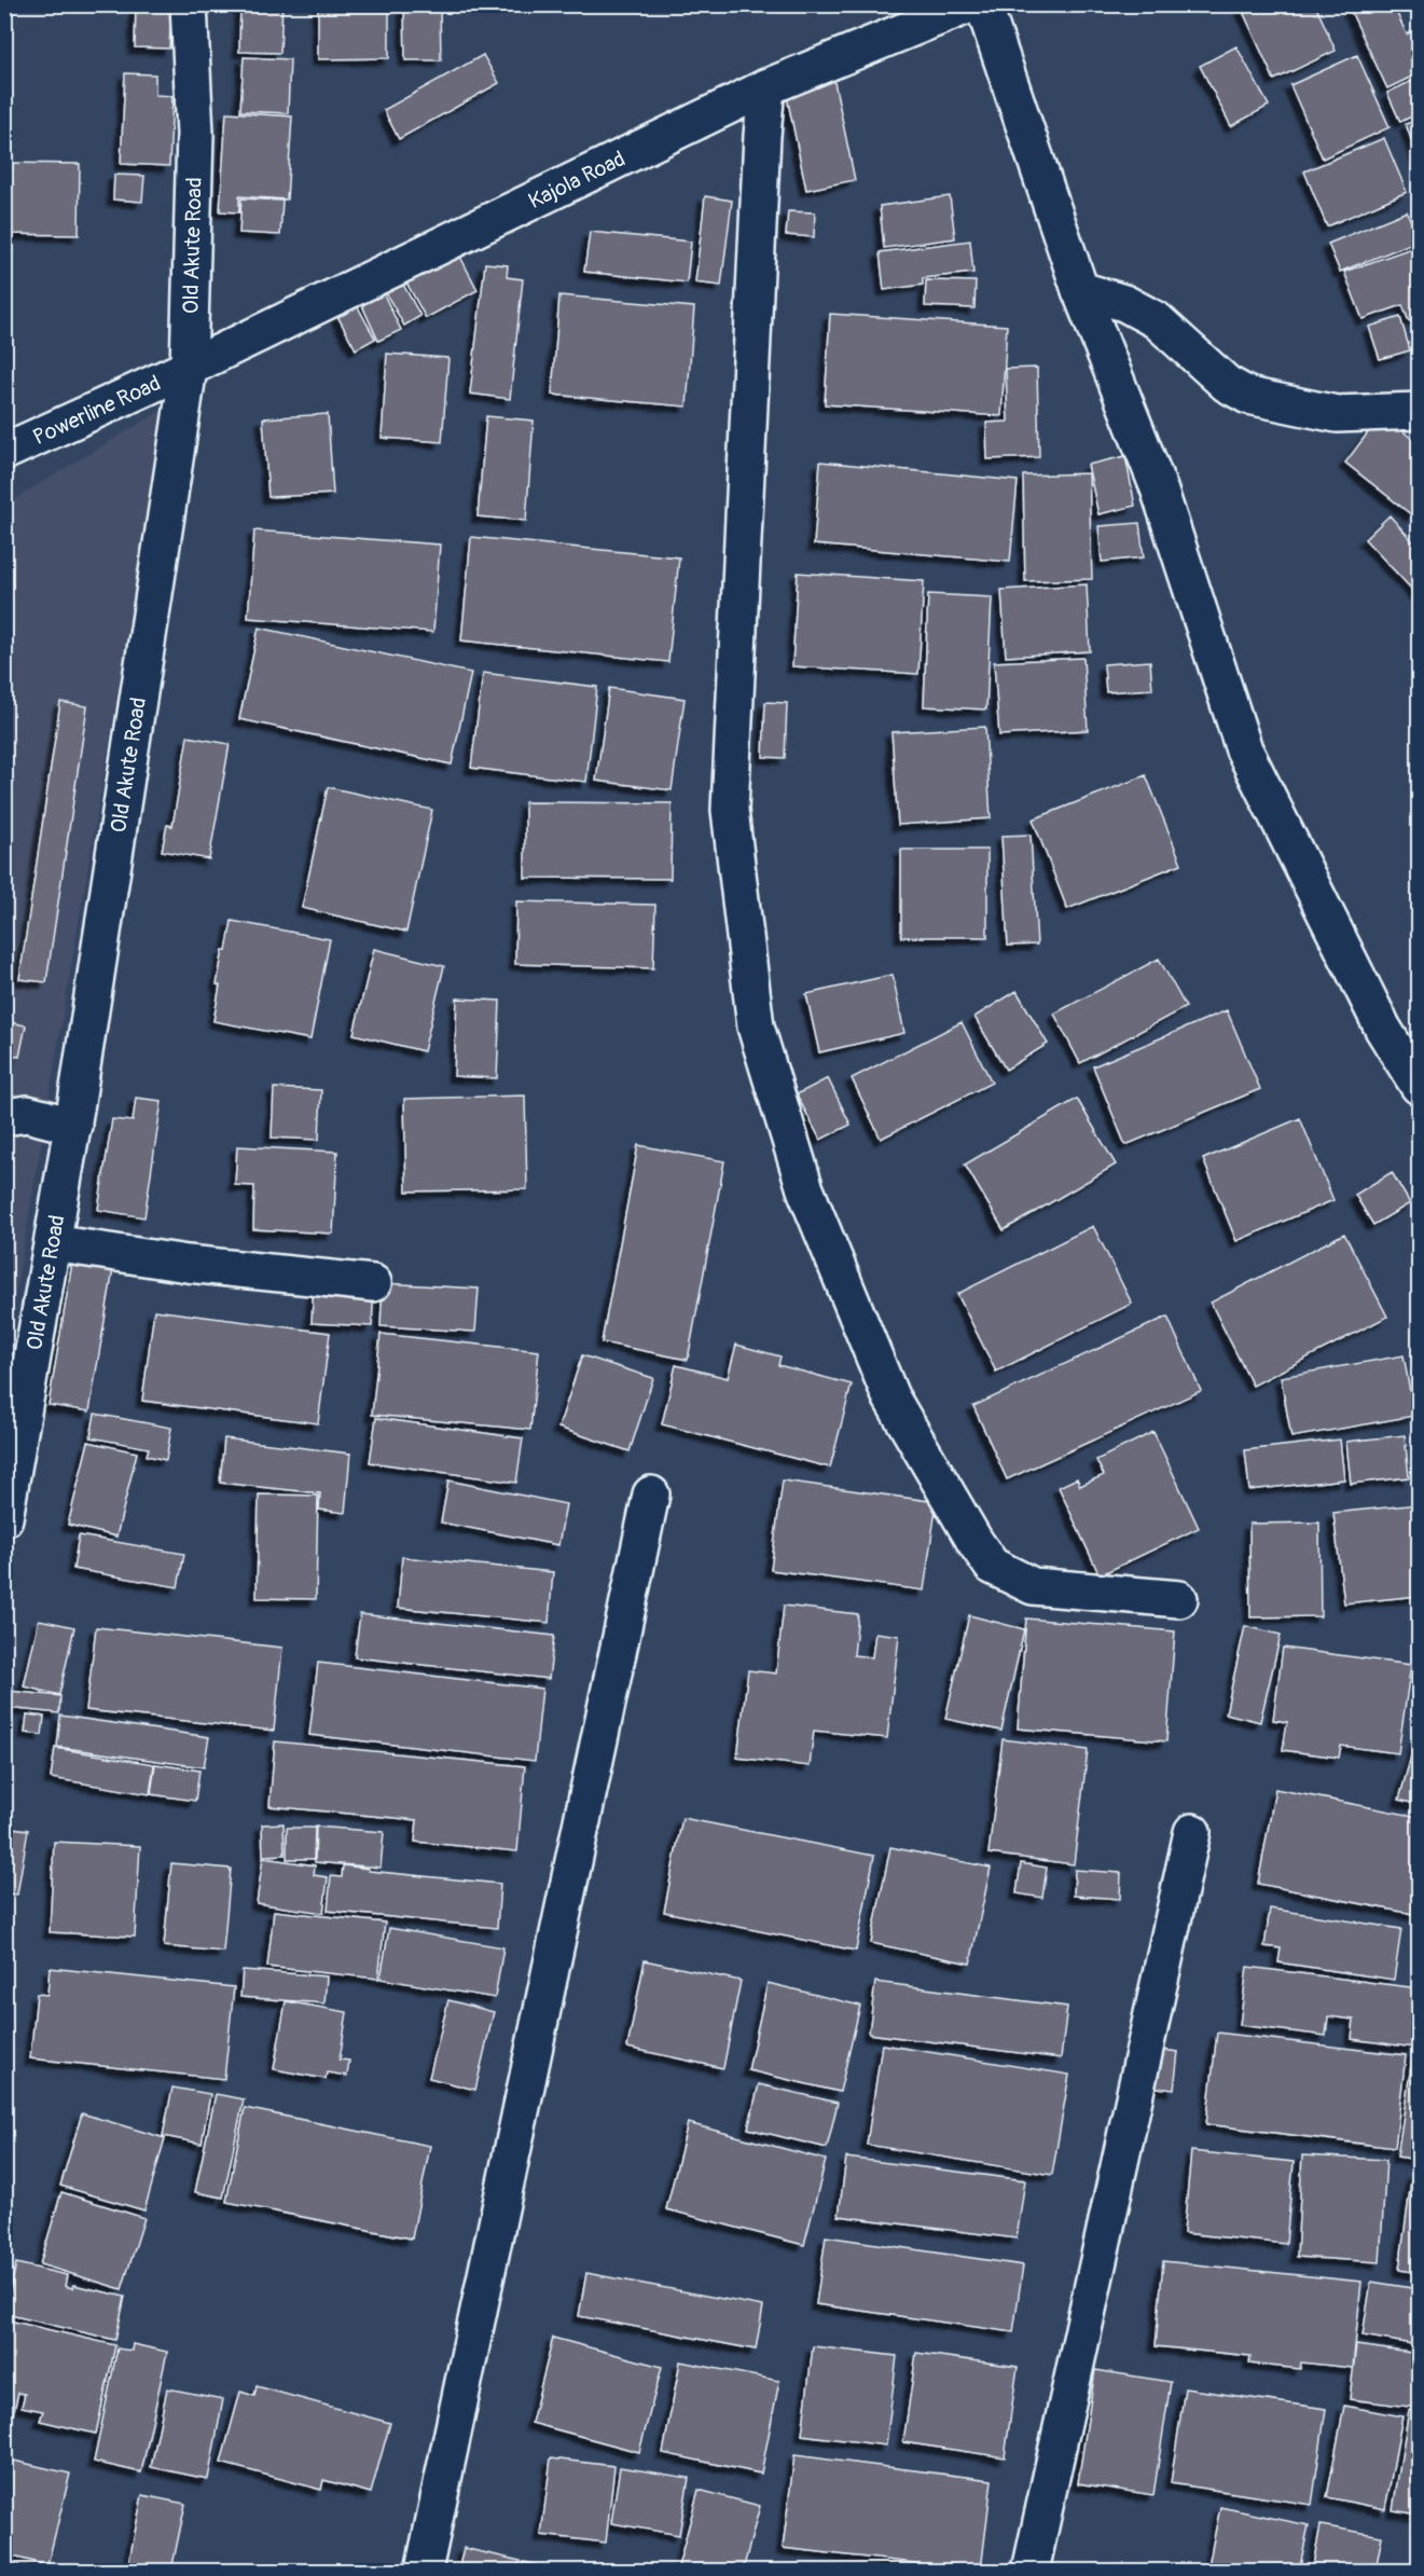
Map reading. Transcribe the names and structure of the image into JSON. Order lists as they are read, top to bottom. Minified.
{"streets":{"street":["Kajola Road","Old Akute Road","Powerline Road"]},"crossings":[["Kajola Road","Old Akute Road"],["Kajola Road","Powerline Road"],["Old Akute Road","Powerline Road"]]}
